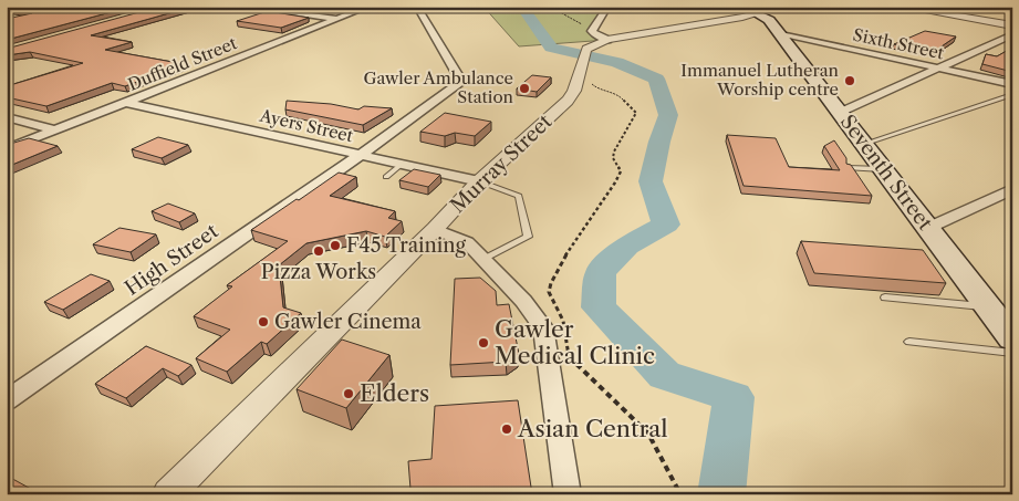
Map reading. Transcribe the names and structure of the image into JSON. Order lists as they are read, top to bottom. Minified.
{"streets":{"main road":["Seventh Street"],"street":["Sixth Street","Duffield Street","Ayers Street","Murray Street","High Street"]},"crossings":[["Sixth Street","Seventh Street"],["Duffield Street","Ayers Street"],["Ayers Street","Murray Street"],["Ayers Street","High Street"],["Murray Street","Seventh Street"]],"places":["Immanuel Lutheran Worship centre","Gawler Ambulance Station","F45 Training","Pizza Works","Gawler Cinema","Gawler Medical Clinic","Elders","Asian Central"]}
